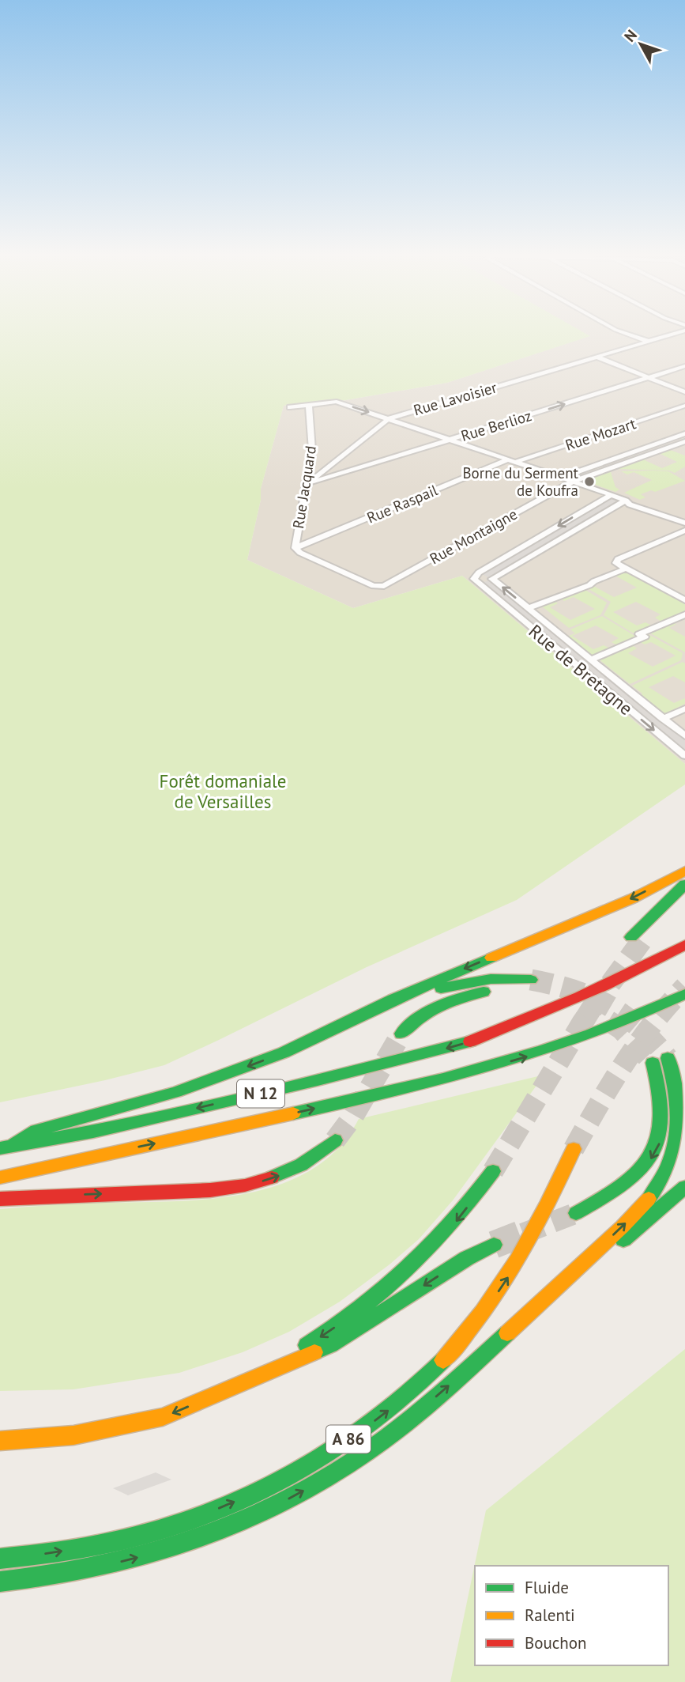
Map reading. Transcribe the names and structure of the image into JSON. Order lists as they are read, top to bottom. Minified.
{"streets":{"highway":["N 12","A 86"],"street":["Rue Lavoisier","Rue Berlioz","Rue Mozart","Rue Jacquard","Rue Raspail","Rue Montaigne","Rue de Bretagne"]},"crossings":[["Rue Lavoisier","Rue Berlioz"],["Rue Lavoisier","Rue Jacquard"],["Rue Berlioz","Rue Jacquard"],["Rue Mozart","Rue Raspail"],["Rue Jacquard","Rue Raspail"],["Rue Jacquard","Rue Montaigne"]],"parks":["Forêt domaniale de Versailles"],"places":["Borne du Serment de Koufra"],"legend":["Fluide","Ralenti","Bouchon"],"north":"top left"}
